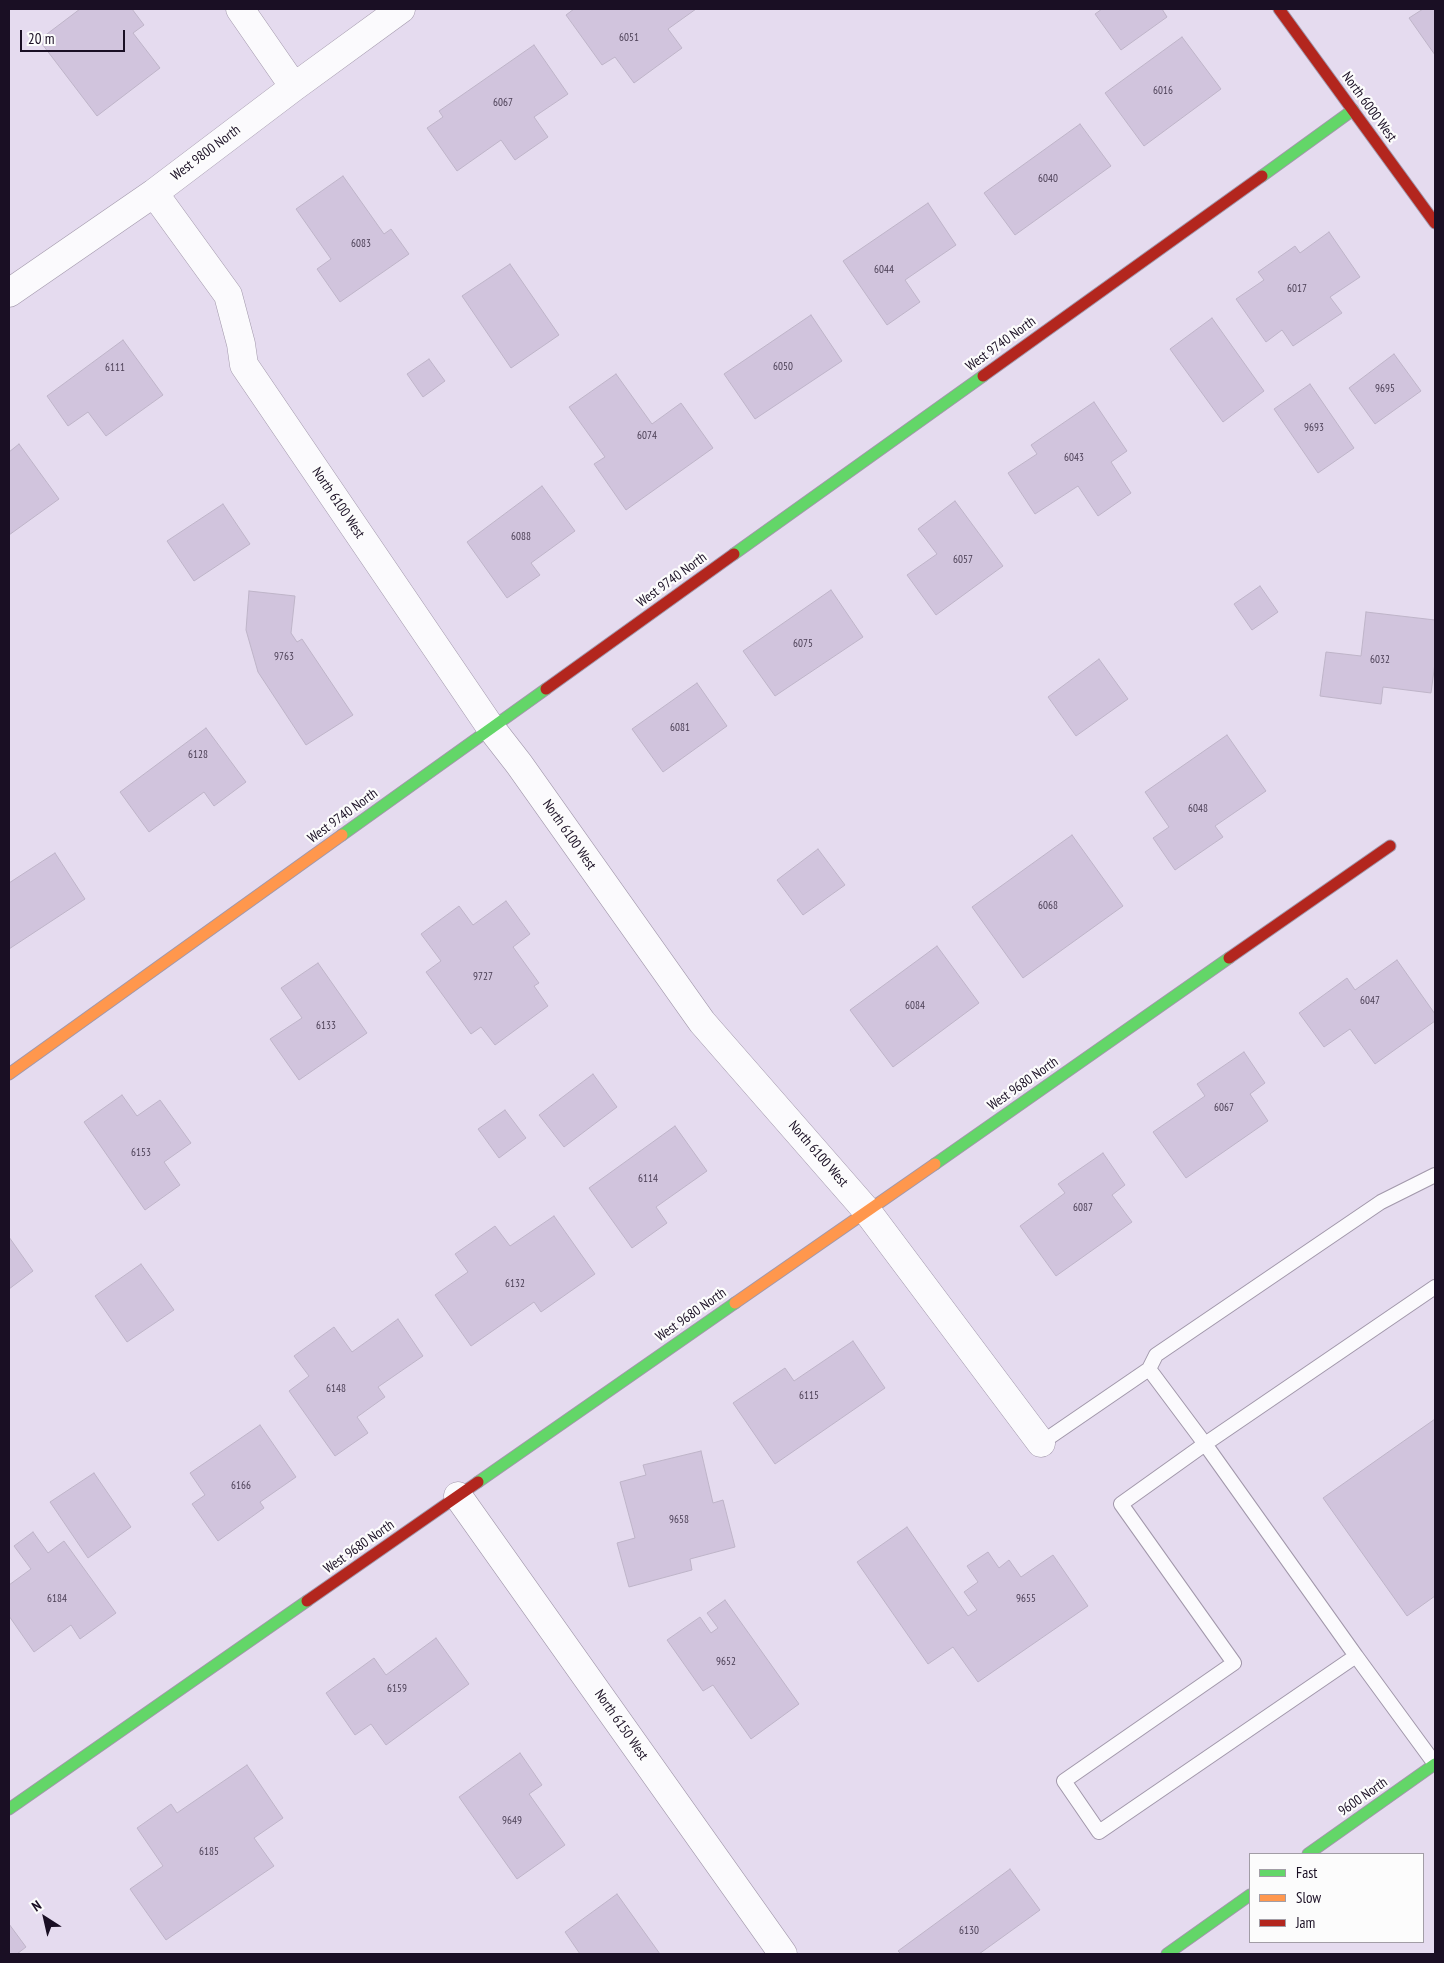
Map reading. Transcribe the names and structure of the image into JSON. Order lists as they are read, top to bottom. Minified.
{"streets":{"street":["North 6000 West","West 9800 North","West 9740 North","North 6100 West","West 9680 North","North 6150 West","9600 North"]},"crossings":[["North 6000 West","West 9740 North"],["West 9800 North","North 6100 West"],["West 9740 North","North 6100 West"],["North 6100 West","West 9680 North"],["West 9680 North","North 6150 West"]],"house_numbers":["6051","6016","6067","6040","6083","6044","6017","6050","6111","9695","9693","6074","6043","6088","6057","6075","9763","6032","6081","6128","6048","6068","9727","6047","6084","6133","6067","6153","6114","6087","6132","6148","6115","6166","9658","6184","9655","9652","6159","9649","6185","6130"],"legend":["Fast","Slow","Jam"],"scale_bar":"20 m","north":"top left"}
